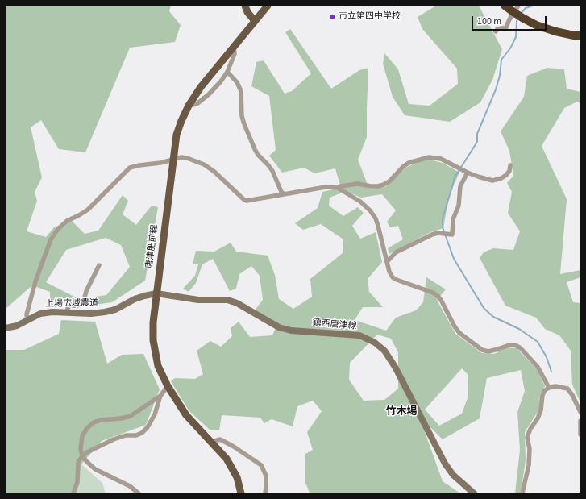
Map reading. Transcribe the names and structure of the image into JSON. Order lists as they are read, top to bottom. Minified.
{"streets":{"main road":["唐津肥前線","上場広域農道","鎮西唐津線"]},"crossings":[["唐津肥前線","上場広域農道"],["唐津肥前線","鎮西唐津線"],["上場広域農道","鎮西唐津線"]],"districts":["竹木場"],"places":["市立第四中学校"],"scale_bar":"100 m"}
